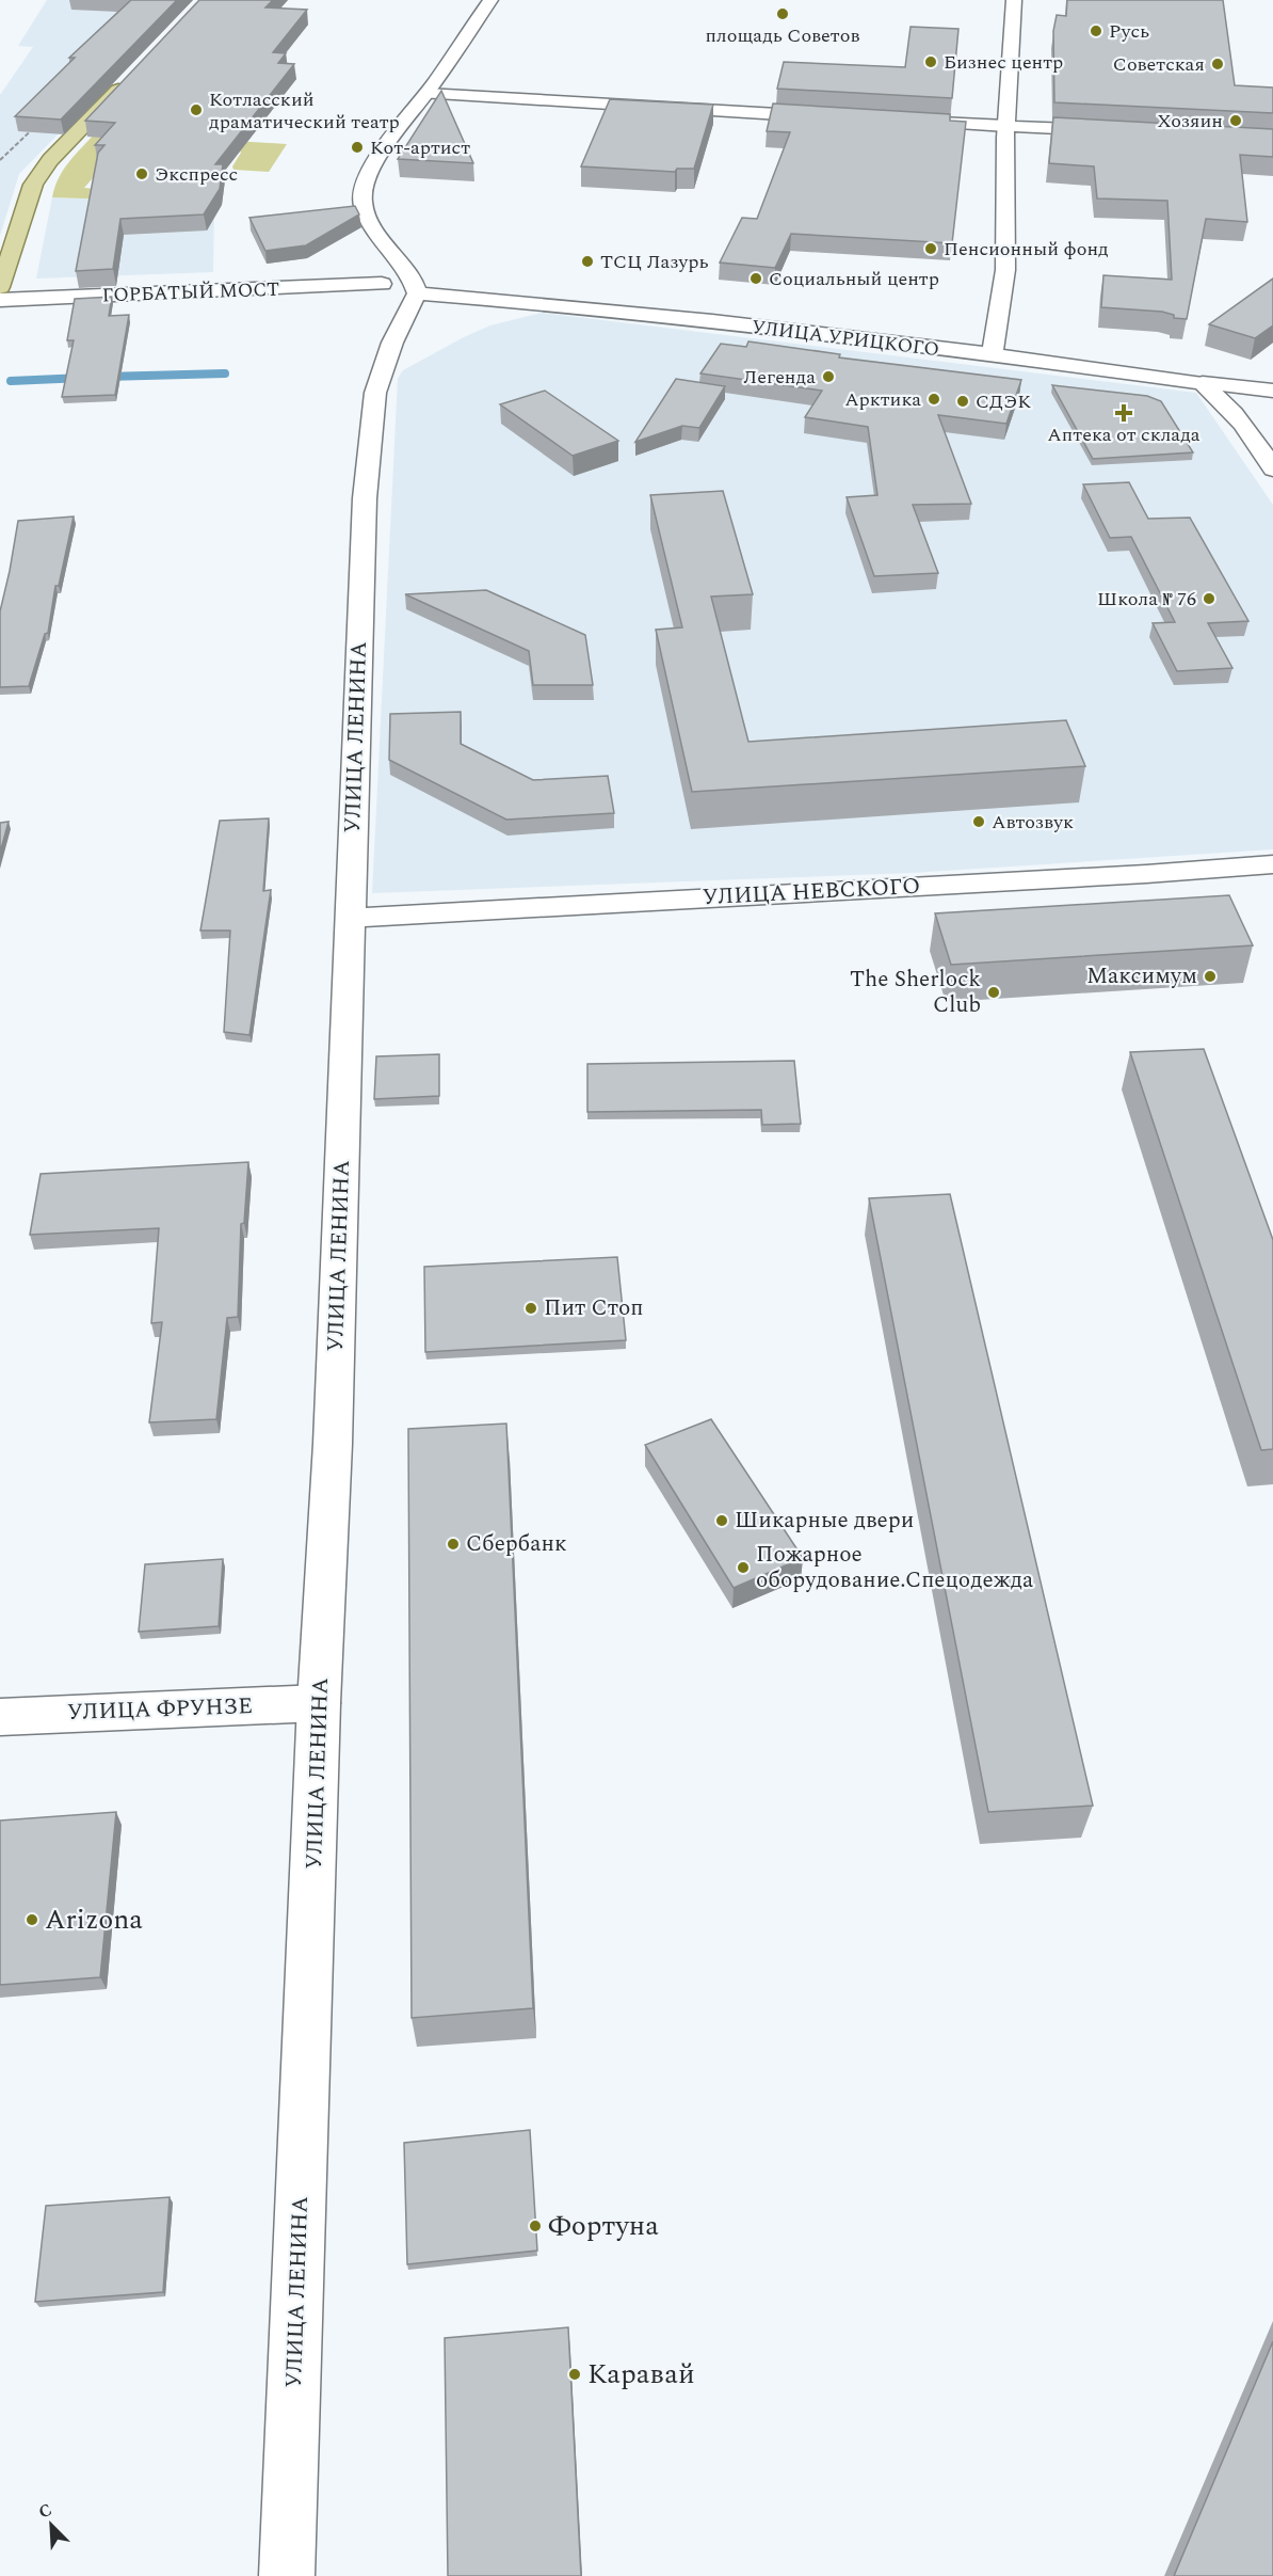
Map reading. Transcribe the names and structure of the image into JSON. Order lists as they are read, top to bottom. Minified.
{"streets":{"street":["ГОРБАТЫЙ МОСТ","УЛИЦА УРИЦКОГО","УЛИЦА ЛЕНИНА","УЛИЦА НЕВСКОГО","УЛИЦА ФРУНЗЕ"]},"crossings":[["ГОРБАТЫЙ МОСТ","УЛИЦА УРИЦКОГО"],["ГОРБАТЫЙ МОСТ","УЛИЦА ЛЕНИНА"],["УЛИЦА УРИЦКОГО","УЛИЦА ЛЕНИНА"],["УЛИЦА ЛЕНИНА","УЛИЦА НЕВСКОГО"],["УЛИЦА ЛЕНИНА","УЛИЦА ФРУНЗЕ"]],"places":{"other":["площадь Советов","Русь","Бизнес центр","Советская","Котласский драматический театр","Хозяин","Кот-артист","Экспресс","Пенсионный фонд","ТСЦ Лазурь","Социальный центр","Легенда","Арктика","СДЭК","Школа № 76","Автозвук","Максимум","The Sherlock Club","Пит Стоп","Шикарные двери","Сбербанк","Пожарное оборудование.Спецодежда","Arizona","Фортуна","Каравай"],"health":["Аптека от склада"]},"north":"top left"}
